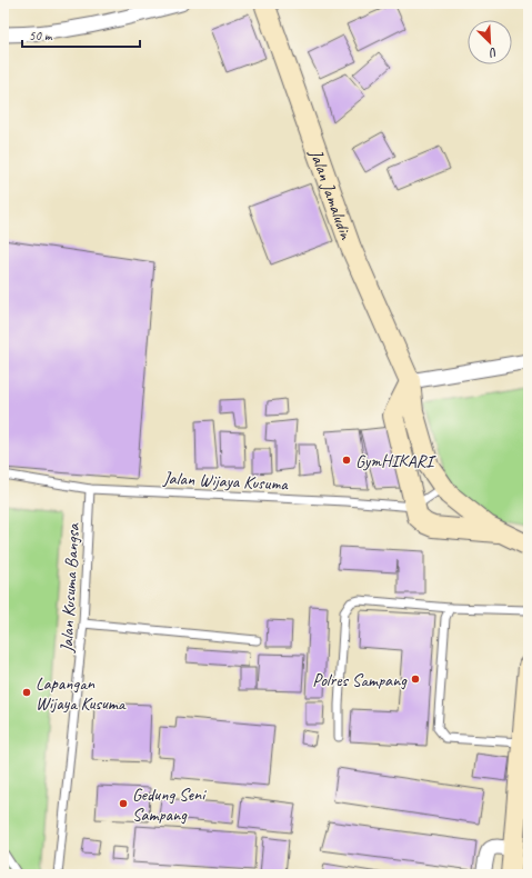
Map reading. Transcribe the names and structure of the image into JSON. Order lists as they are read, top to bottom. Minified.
{"streets":{"street":["Jalan Jamaludin"],"lane":["Jalan Wijaya Kusuma","Jalan Kusuma Bangsa"]},"crossings":[["Jalan Jamaludin","Jalan Wijaya Kusuma"],["Jalan Wijaya Kusuma","Jalan Kusuma Bangsa"]],"places":["GymHIKARI","Polres Sampang","Lapangan Wijaya Kusuma","Gedung Seni Sampang"],"scale_bar":"50 m","north":"bottom right"}
